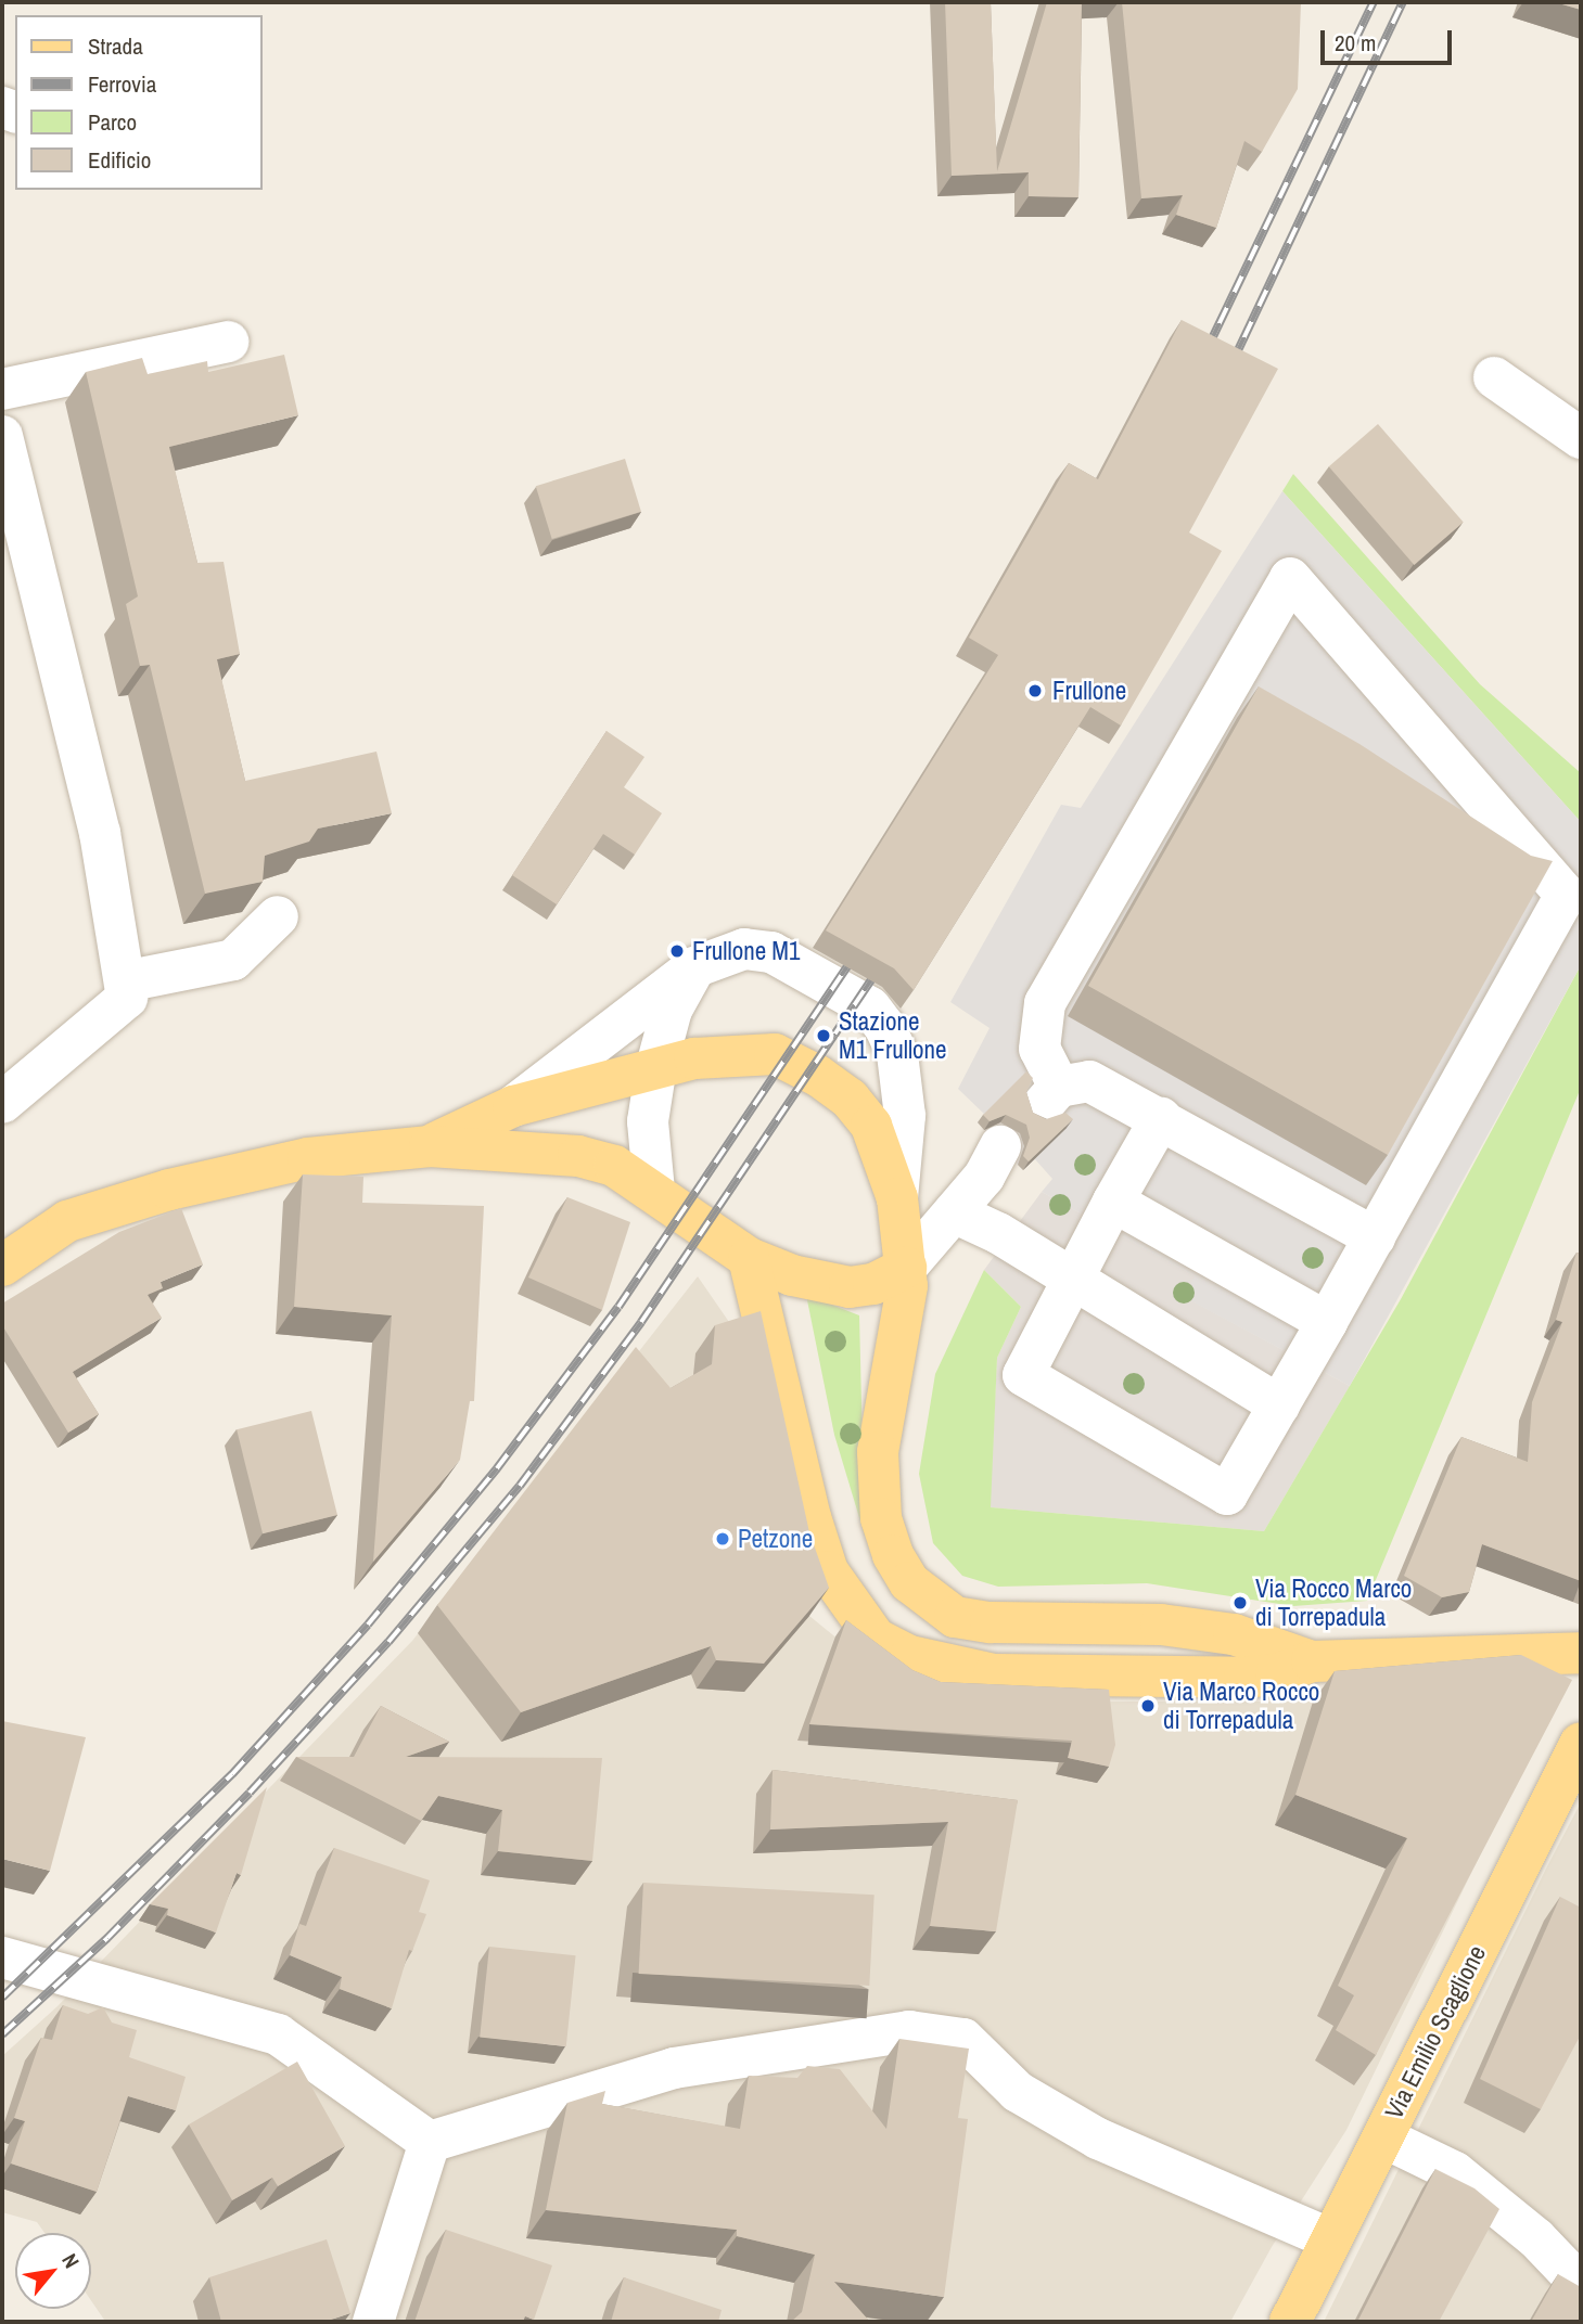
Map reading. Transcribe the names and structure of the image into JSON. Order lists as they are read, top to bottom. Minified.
{"streets":{"main road":["Via Emilio Scaglione"]},"places":["Frullone","Frullone M1","Stazione M1 Frullone","Petzone","Via Rocco Marco di Torrepadula","Via Marco Rocco di Torrepadula"],"legend":["Strada","Ferrovia","Parco","Edificio"],"scale_bar":"20 m","north":"top right"}
